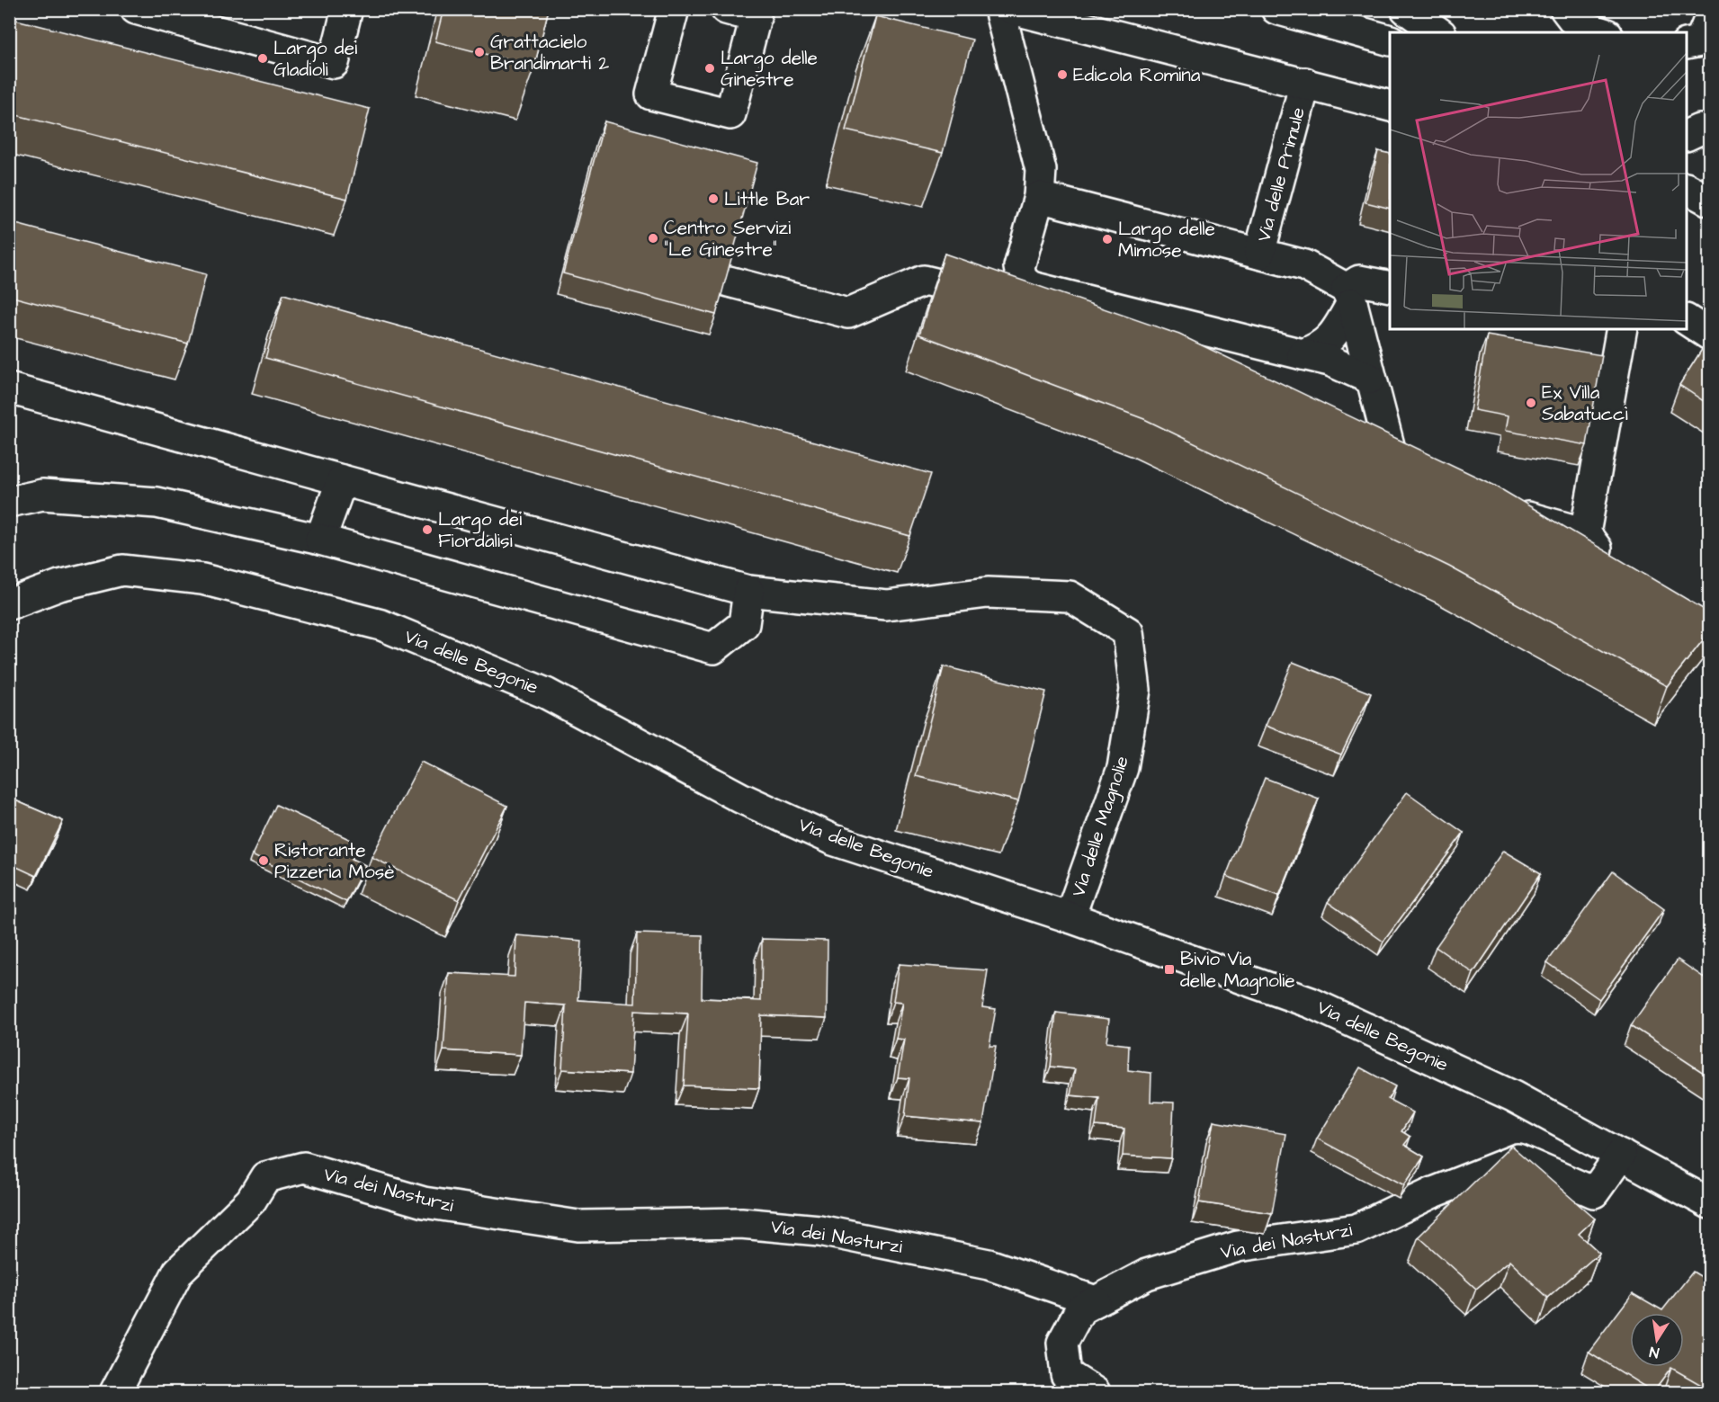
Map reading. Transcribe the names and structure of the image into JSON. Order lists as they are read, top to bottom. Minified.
{"streets":{"street":["Via delle Primule","Via delle Begonie","Via delle Magnolie","Via dei Nasturzi"]},"crossings":[["Via delle Begonie","Via delle Magnolie"],["Via delle Begonie","Via dei Nasturzi"]],"places":{"other":["Grattacielo Brandimarti 2","Largo dei Gladioli","Largo delle Ginestre","Edicola Romina","Little Bar","Centro Servizi \"Le Ginestre\"","Largo delle Mimose","Ex Villa Sabatucci","Largo dei Fiordalisi","Ristorante Pizzeria Mosè"],"transit":["Bivio Via delle Magnolie"]},"north":"bottom"}
